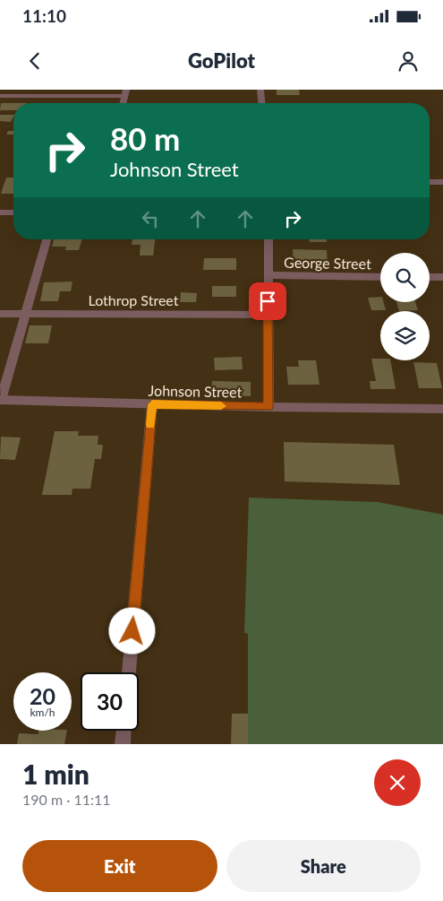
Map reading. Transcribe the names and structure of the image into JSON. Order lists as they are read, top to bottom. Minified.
{"streets":{"street":["George Street","Lothrop Street","Johnson Street"]},"page":{"status":"11:10","header":"GoPilot","turn":["80 m","Johnson Street"],"speed":"20 km/h","limit":"30","heading":["1 min","190 m · 11:11"],"buttons":["Exit","Share"]}}
